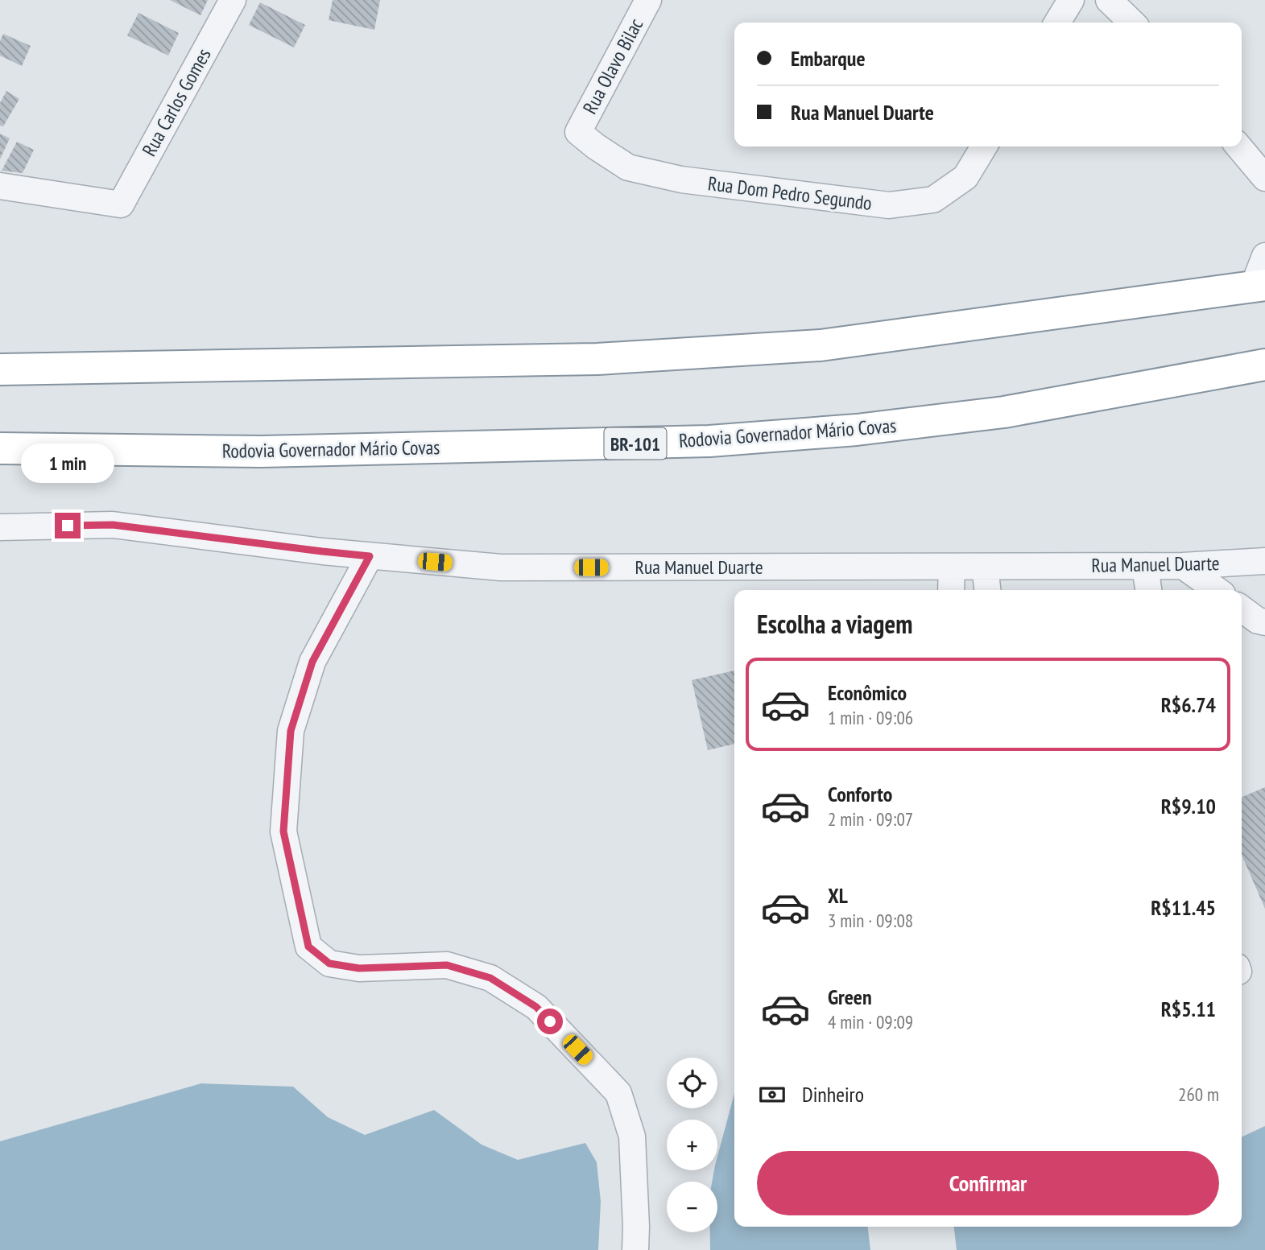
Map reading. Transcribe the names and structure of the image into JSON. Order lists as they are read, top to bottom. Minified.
{"streets":{"highway":["Rodovia Governador Mário Covas","BR-101"],"street":["Rua Olavo Bilac","Rua Carlos Gomes","Rua Dom Pedro Segundo","Rua Manuel Duarte"]},"crossings":[["Rua Olavo Bilac","Rua Dom Pedro Segundo"]],"page":{"banner":["Embarque","Rua Manuel Duarte"],"bubble":"1 min","heading":"Escolha a viagem","list":[{"name":"Econômico","note":"1 min · 09:06","value":"R$6.74"},{"name":"Conforto","note":"2 min · 09:07","value":"R$9.10"},{"name":"XL","note":"3 min · 09:08","value":"R$11.45"},{"name":"Green","note":"4 min · 09:09","value":"R$5.11"}],"map_buttons":["+","−"],"pay":["Dinheiro","260 m"],"buttons":"Confirmar"}}
